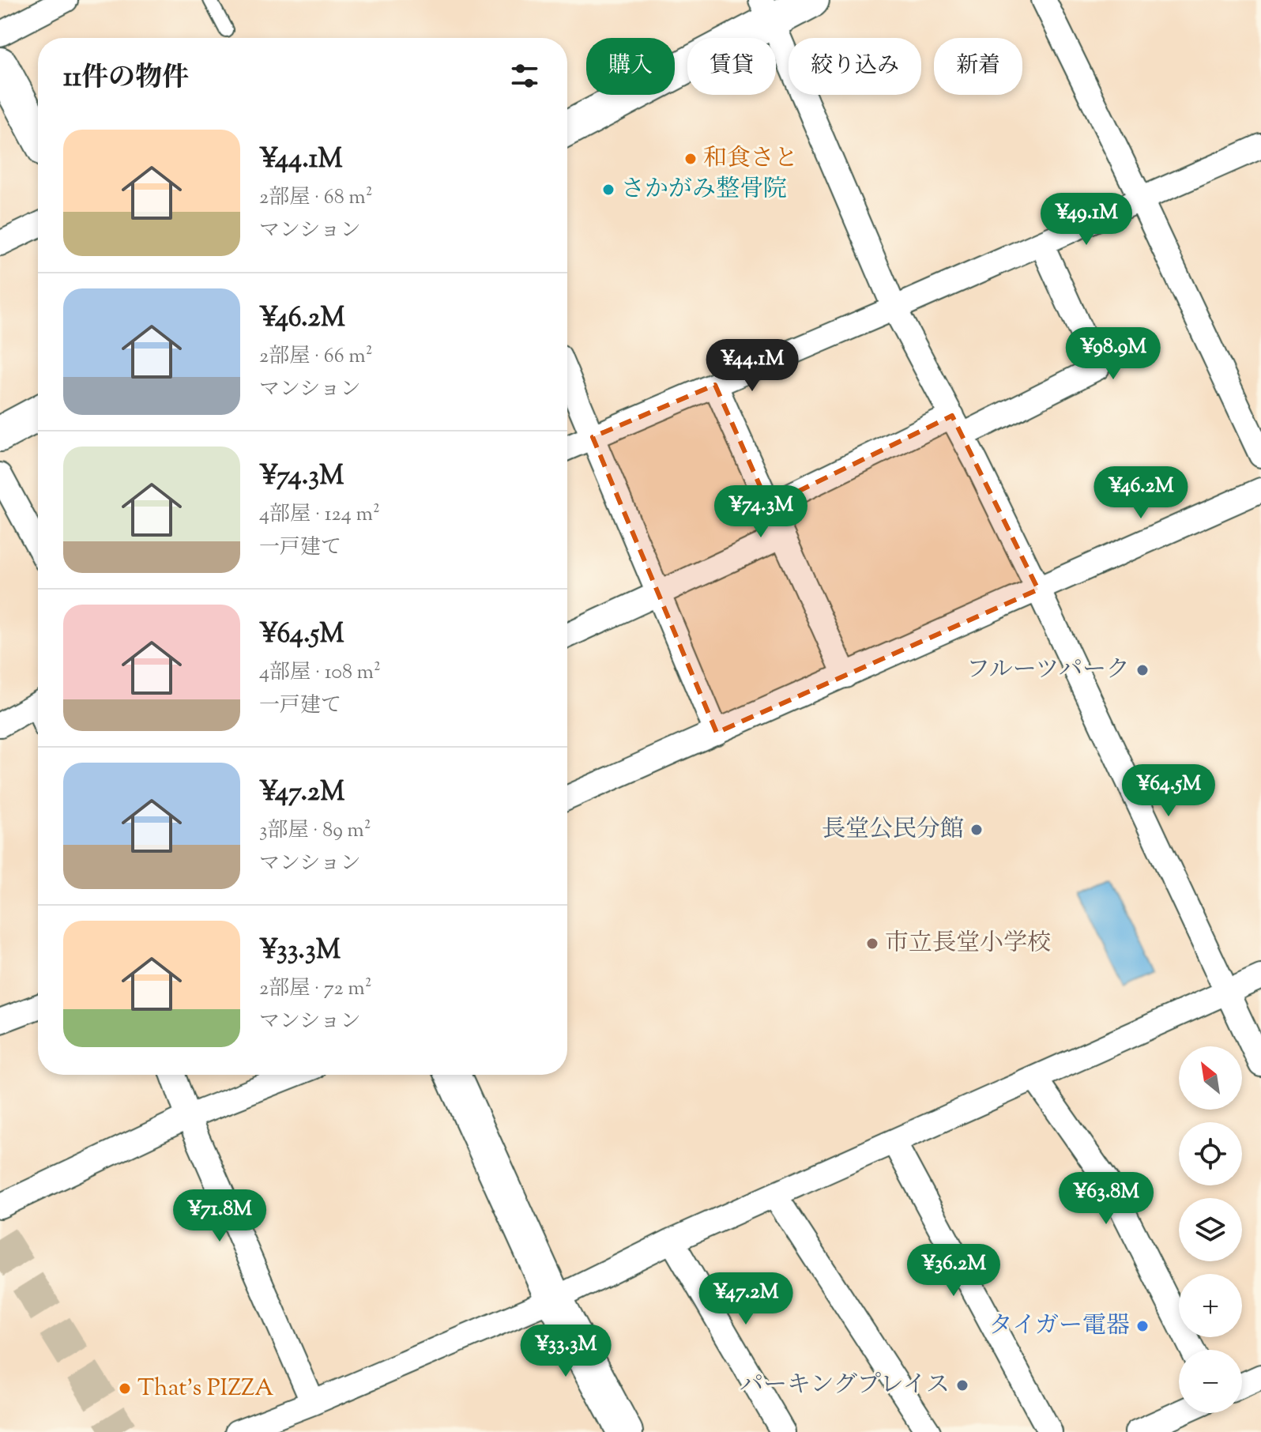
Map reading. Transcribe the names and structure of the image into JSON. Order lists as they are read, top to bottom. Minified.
{"places":["和食さと","さかがみ整骨院","フルーツパーク","長堂公民分館","市立長堂小学校","タイガー電器","パーキングプレイス","That's PIZZA"],"north":"top left","page":{"chip":["購入","賃貸","絞り込み","新着"],"heading":"11件の物件","list":[{"name":"¥44.1M","note":"2部屋 · 68 m² · マンション"},{"name":"¥46.2M","note":"2部屋 · 66 m² · マンション"},{"name":"¥74.3M","note":"4部屋 · 124 m² · 一戸建て"},{"name":"¥64.5M","note":"4部屋 · 108 m² · 一戸建て"},{"name":"¥47.2M","note":"3部屋 · 89 m² · マンション"},{"name":"¥33.3M","note":"2部屋 · 72 m² · マンション"}],"price":["¥49.1M","¥98.9M","¥44.1M","¥46.2M","¥74.3M","¥64.5M","¥63.8M","¥71.8M","¥36.2M","¥47.2M","¥33.3M"],"map_buttons":["+","−"]}}
